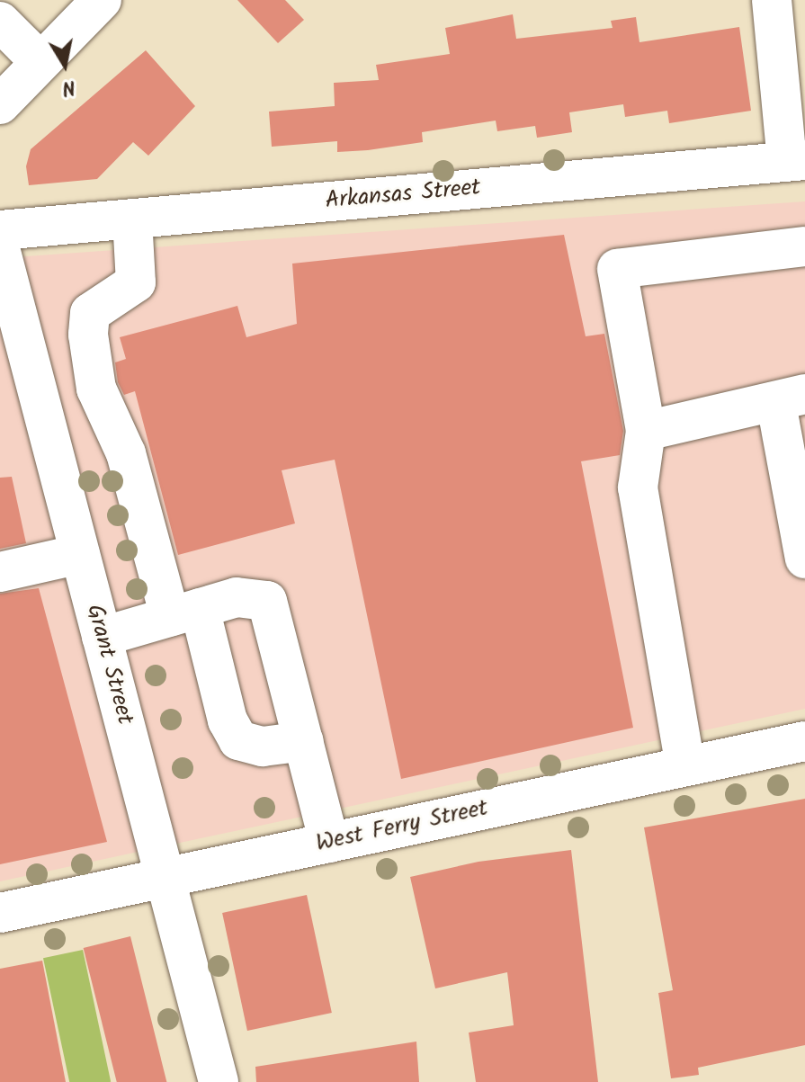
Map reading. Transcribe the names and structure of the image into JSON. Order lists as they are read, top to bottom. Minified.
{"streets":{"street":["Arkansas Street","Grant Street","West Ferry Street"]},"crossings":[["Grant Street","West Ferry Street"]],"north":"bottom"}
